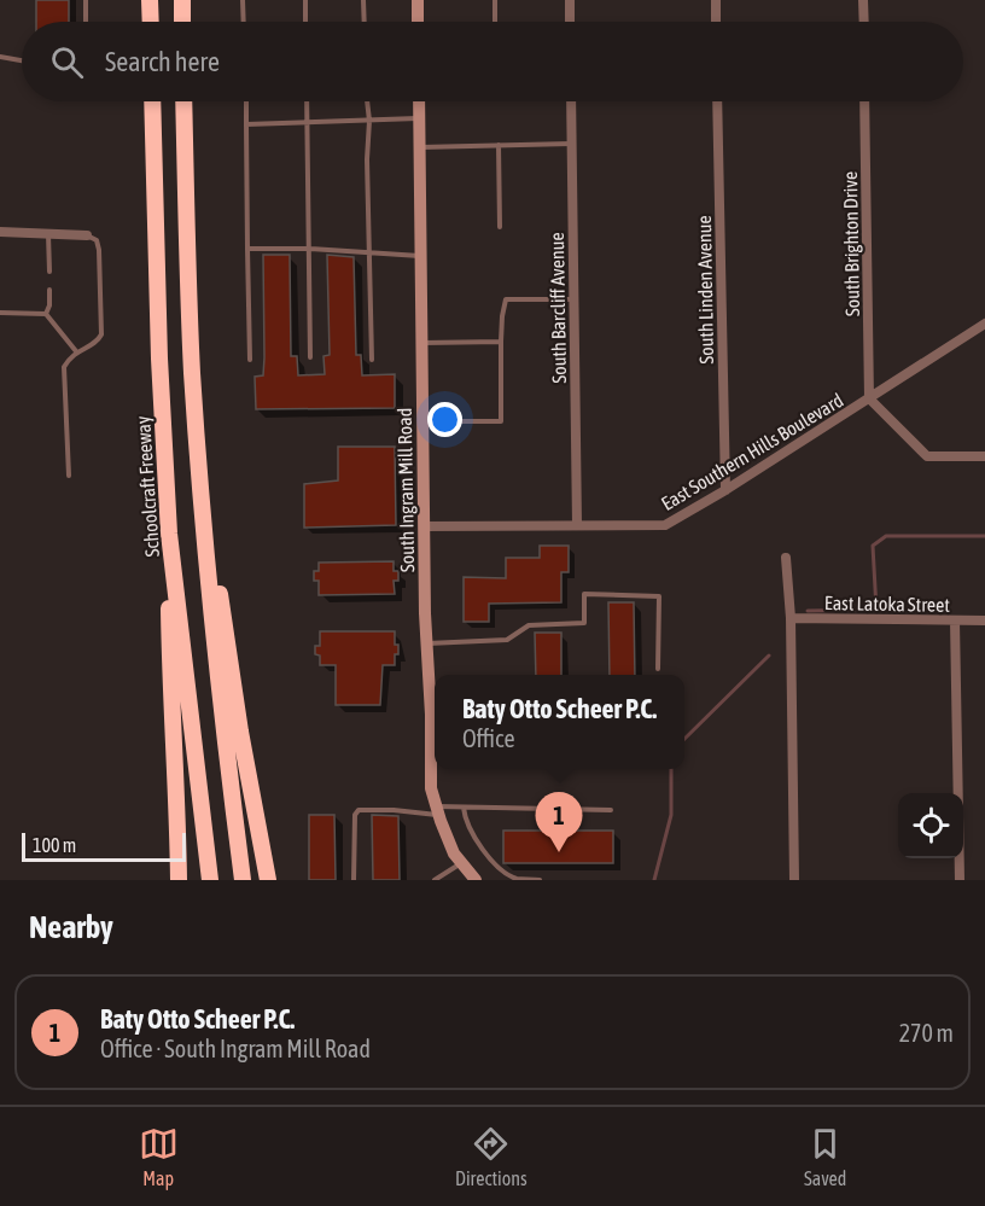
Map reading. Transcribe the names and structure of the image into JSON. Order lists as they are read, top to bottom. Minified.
{"streets":{"highway":["Schoolcraft Freeway"],"street":["South Brighton Drive","South Linden Avenue","South Barcliff Avenue","East Southern Hills Boulevard","South Ingram Mill Road","East Latoka Street"]},"crossings":[["South Brighton Drive","East Southern Hills Boulevard"],["South Linden Avenue","East Southern Hills Boulevard"],["South Barcliff Avenue","East Southern Hills Boulevard"],["East Southern Hills Boulevard","South Ingram Mill Road"]],"scale_bar":"100 m","page":{"search":"Search here","popup":["Baty Otto Scheer P.C.","Office"],"pins":"1","scale":"100 m","heading":"Nearby","list":[{"mark":"1","name":"Baty Otto Scheer P.C.","note":"Office · South Ingram Mill Road","value":"270 m"}],"nav":["Map","Directions","Saved"]}}
